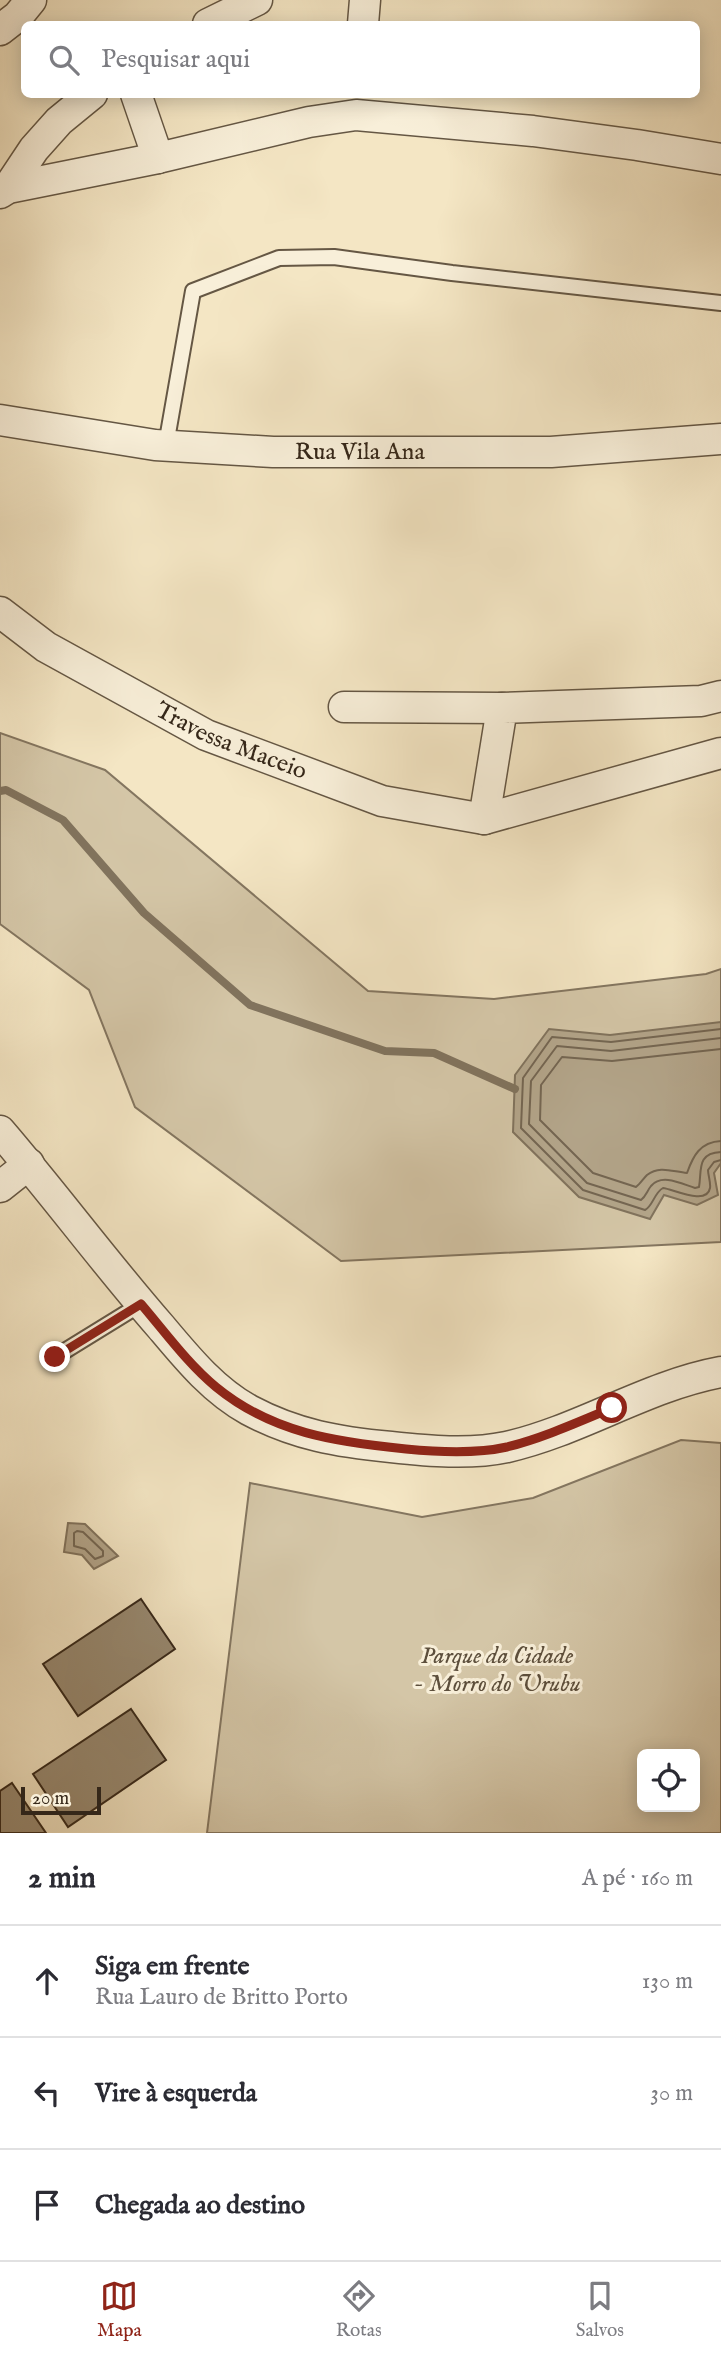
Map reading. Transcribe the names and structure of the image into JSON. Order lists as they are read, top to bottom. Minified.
{"streets":{"street":["Rua Vila Ana","Travessa Maceio"]},"parks":["Parque da Cidade - Morro do Urubu"],"scale_bar":"20 m","page":{"search":"Pesquisar aqui","scale":"20 m","heading":["2 min","A pé · 160 m"],"list":[["Siga em frente","Rua Lauro de Britto Porto","130 m"],["Vire à esquerda","30 m"],"Chegada ao destino"],"nav":["Mapa","Rotas","Salvos"]}}
